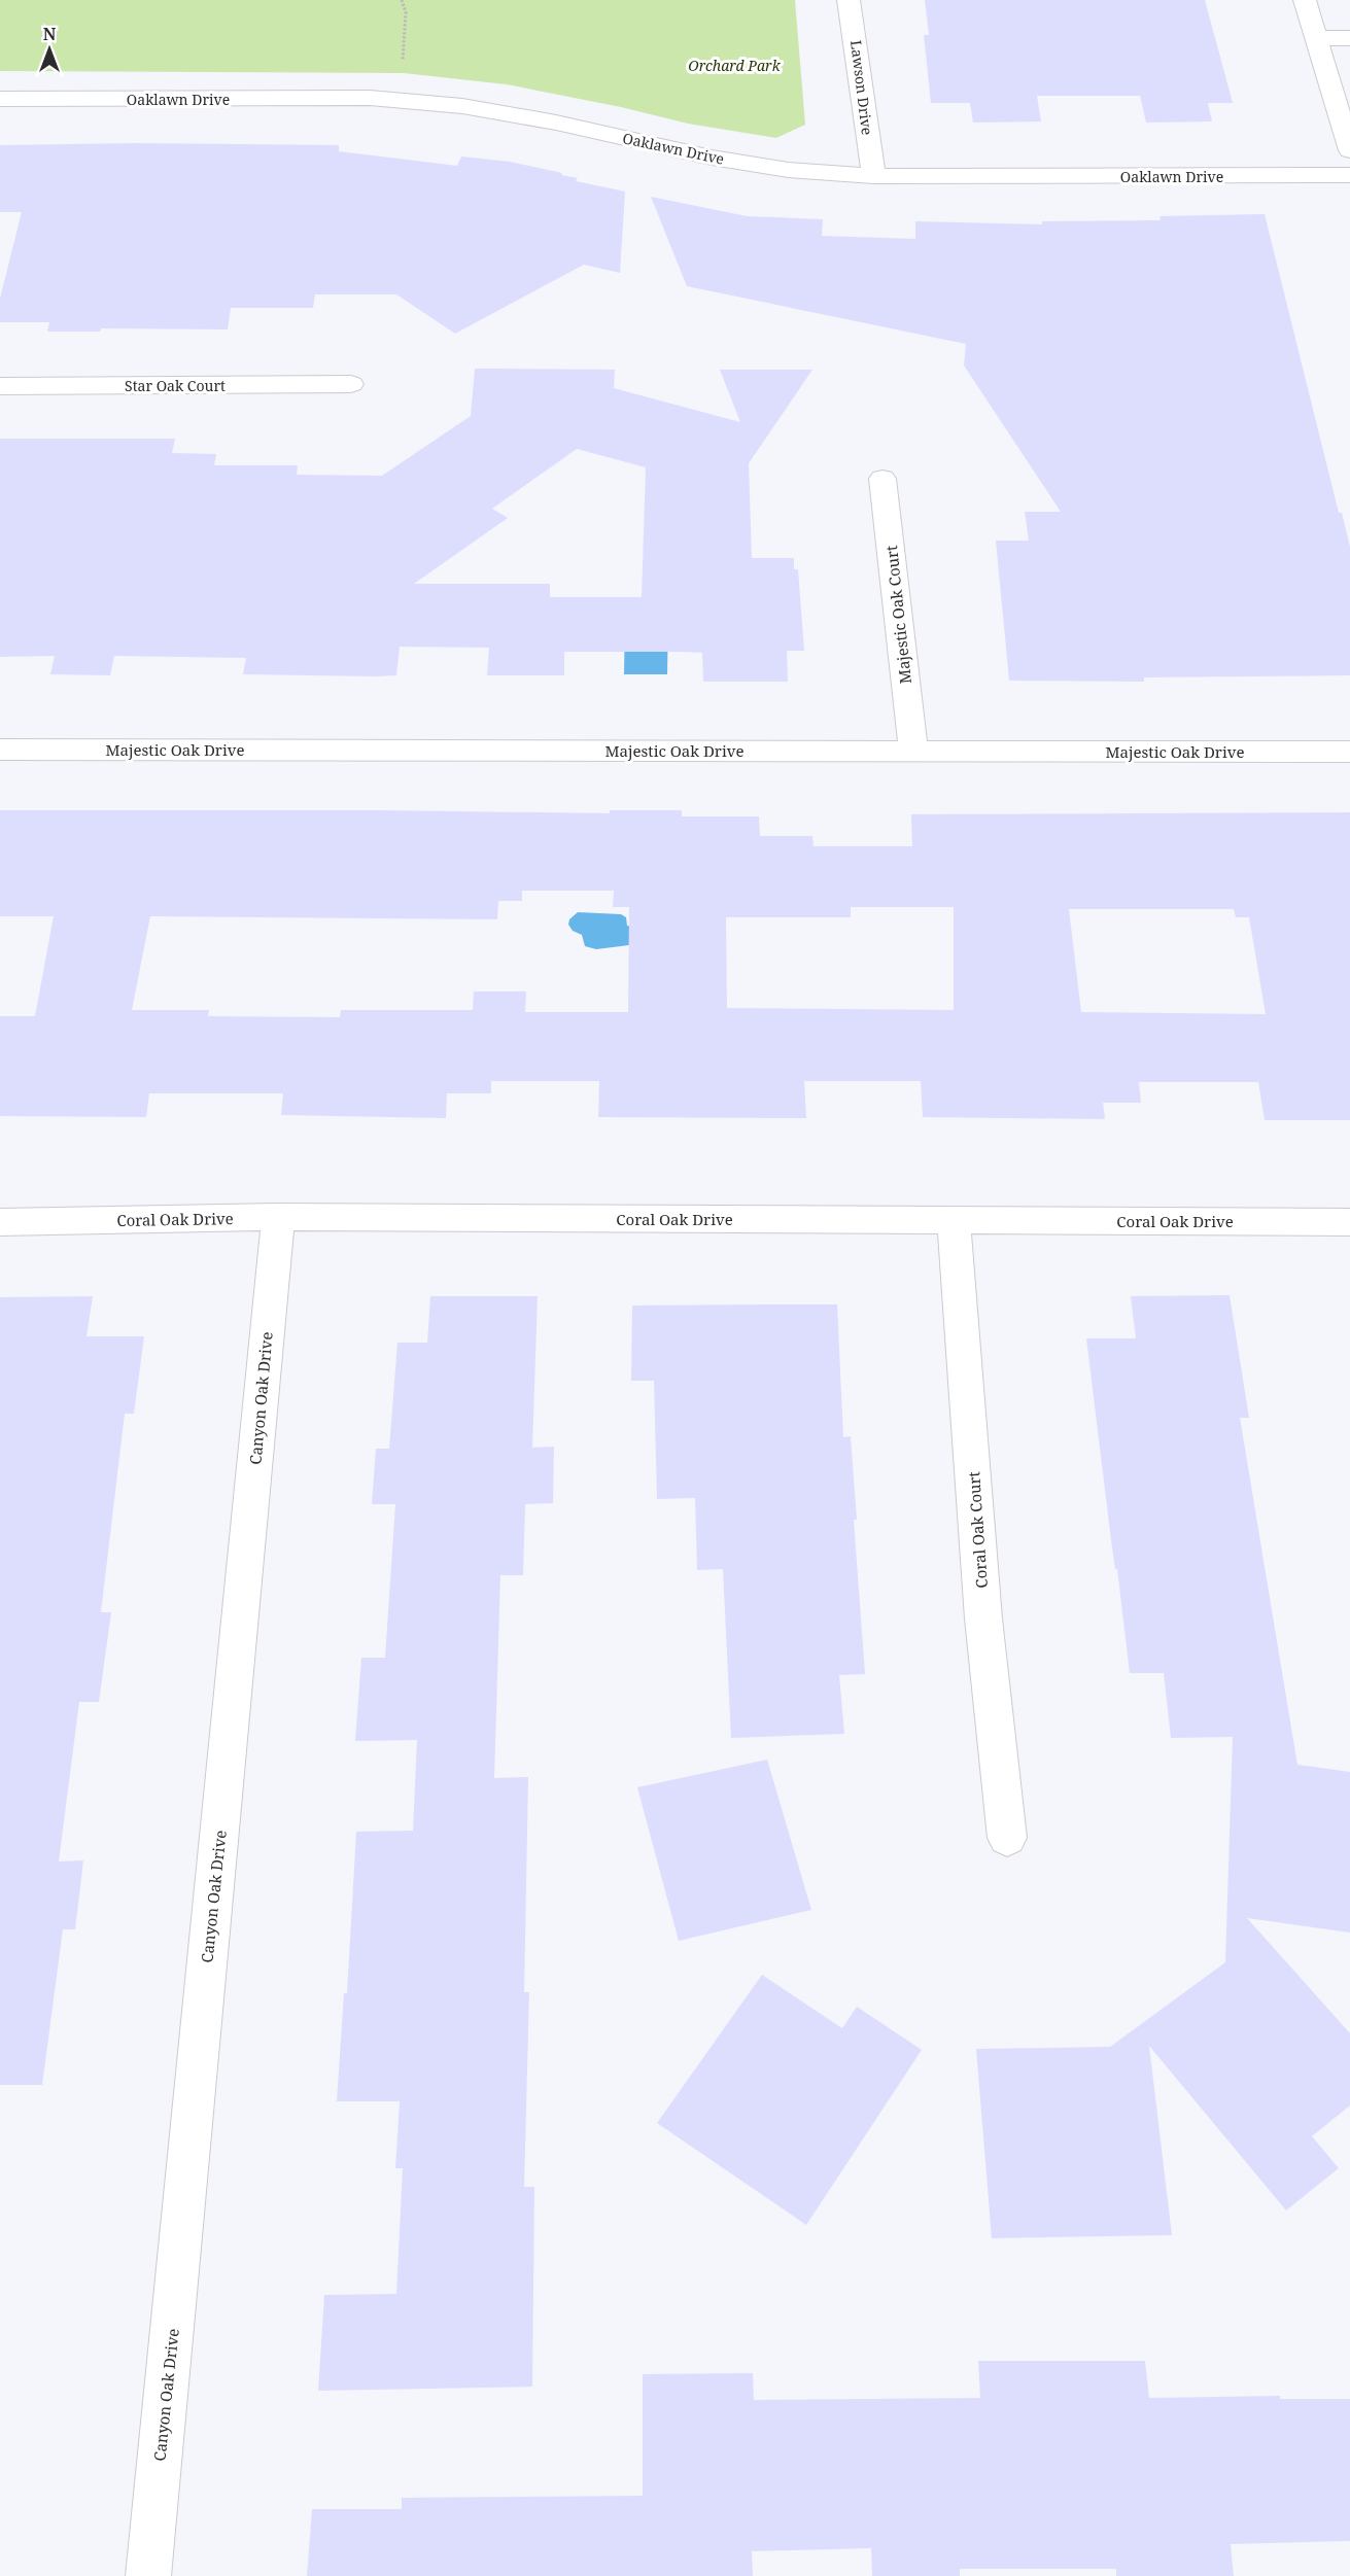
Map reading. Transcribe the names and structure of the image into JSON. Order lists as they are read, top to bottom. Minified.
{"streets":{"street":["Lawson Drive","Oaklawn Drive","Star Oak Court","Majestic Oak Court","Majestic Oak Drive","Coral Oak Drive","Canyon Oak Drive","Coral Oak Court"]},"crossings":[["Lawson Drive","Oaklawn Drive"],["Majestic Oak Court","Majestic Oak Drive"],["Coral Oak Drive","Canyon Oak Drive"],["Coral Oak Drive","Coral Oak Court"]],"parks":["Orchard Park"],"north":"top"}
